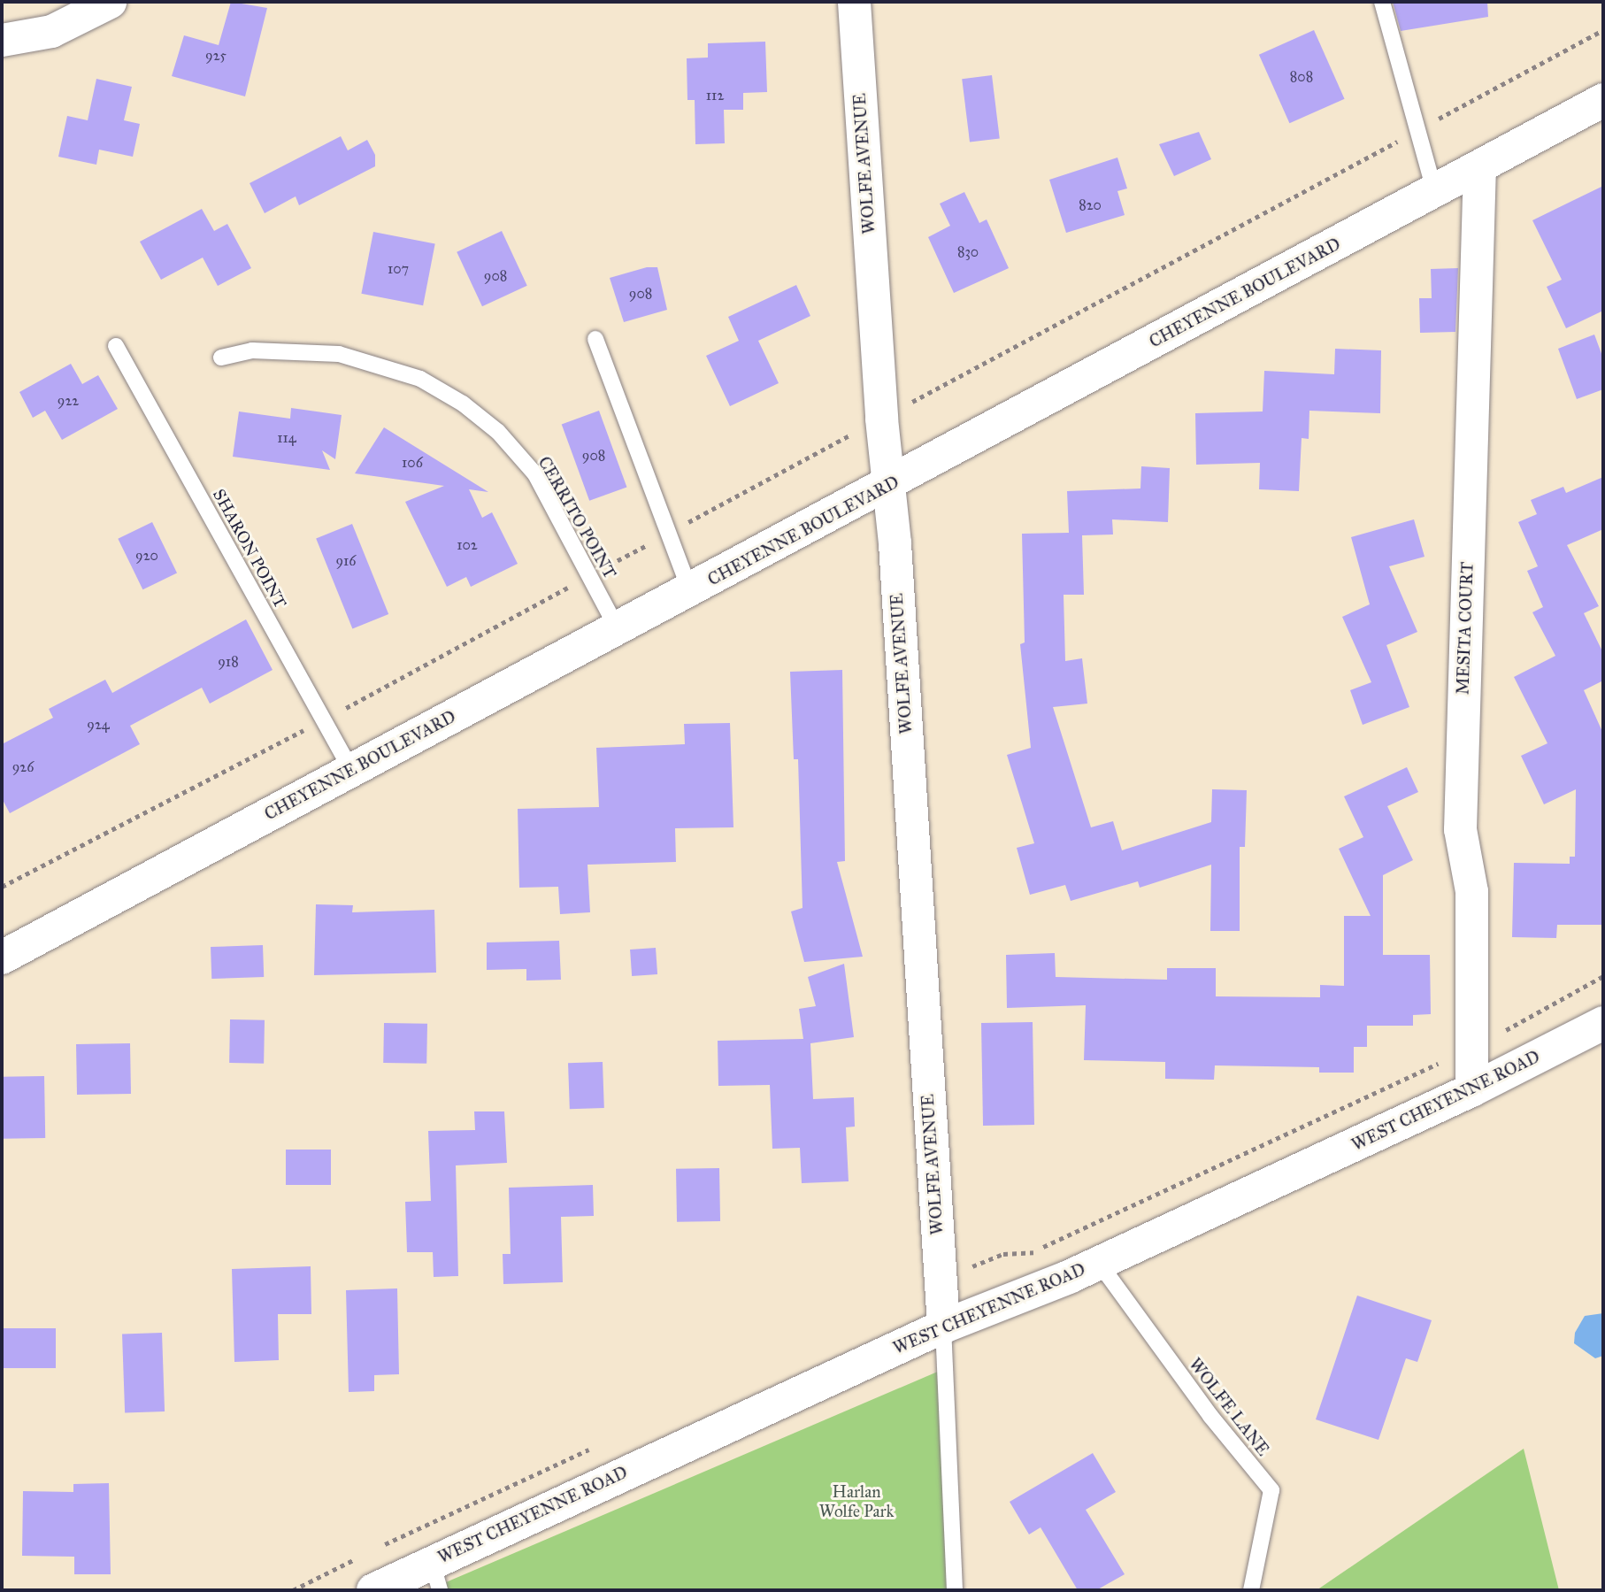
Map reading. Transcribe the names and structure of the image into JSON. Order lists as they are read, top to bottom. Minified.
{"streets":{"main road":["CHEYENNE BOULEVARD","WEST CHEYENNE ROAD"],"street":["WOLFE AVENUE","MESITA COURT"],"lane":["CERRITO POINT","SHARON POINT","WOLFE LANE"]},"crossings":[["WOLFE AVENUE","CHEYENNE BOULEVARD"],["WOLFE AVENUE","WEST CHEYENNE ROAD"],["CHEYENNE BOULEVARD","CERRITO POINT"],["CHEYENNE BOULEVARD","SHARON POINT"],["CHEYENNE BOULEVARD","MESITA COURT"],["MESITA COURT","WEST CHEYENNE ROAD"],["WEST CHEYENNE ROAD","WOLFE LANE"]],"parks":["Harlan Wolfe Park"],"house_numbers":["925","808","112","820","830","107","908","908","922","114","908","106","102","920","916","918","924","926"]}
